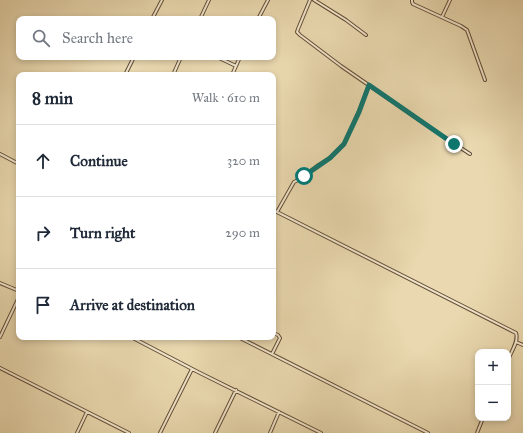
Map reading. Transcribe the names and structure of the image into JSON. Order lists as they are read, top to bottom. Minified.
{"page":{"search":"Search here","heading":["8 min","Walk · 610 m"],"list":[["Continue","320 m"],["Turn right","290 m"],"Arrive at destination"],"map_buttons":["+","−"]}}
